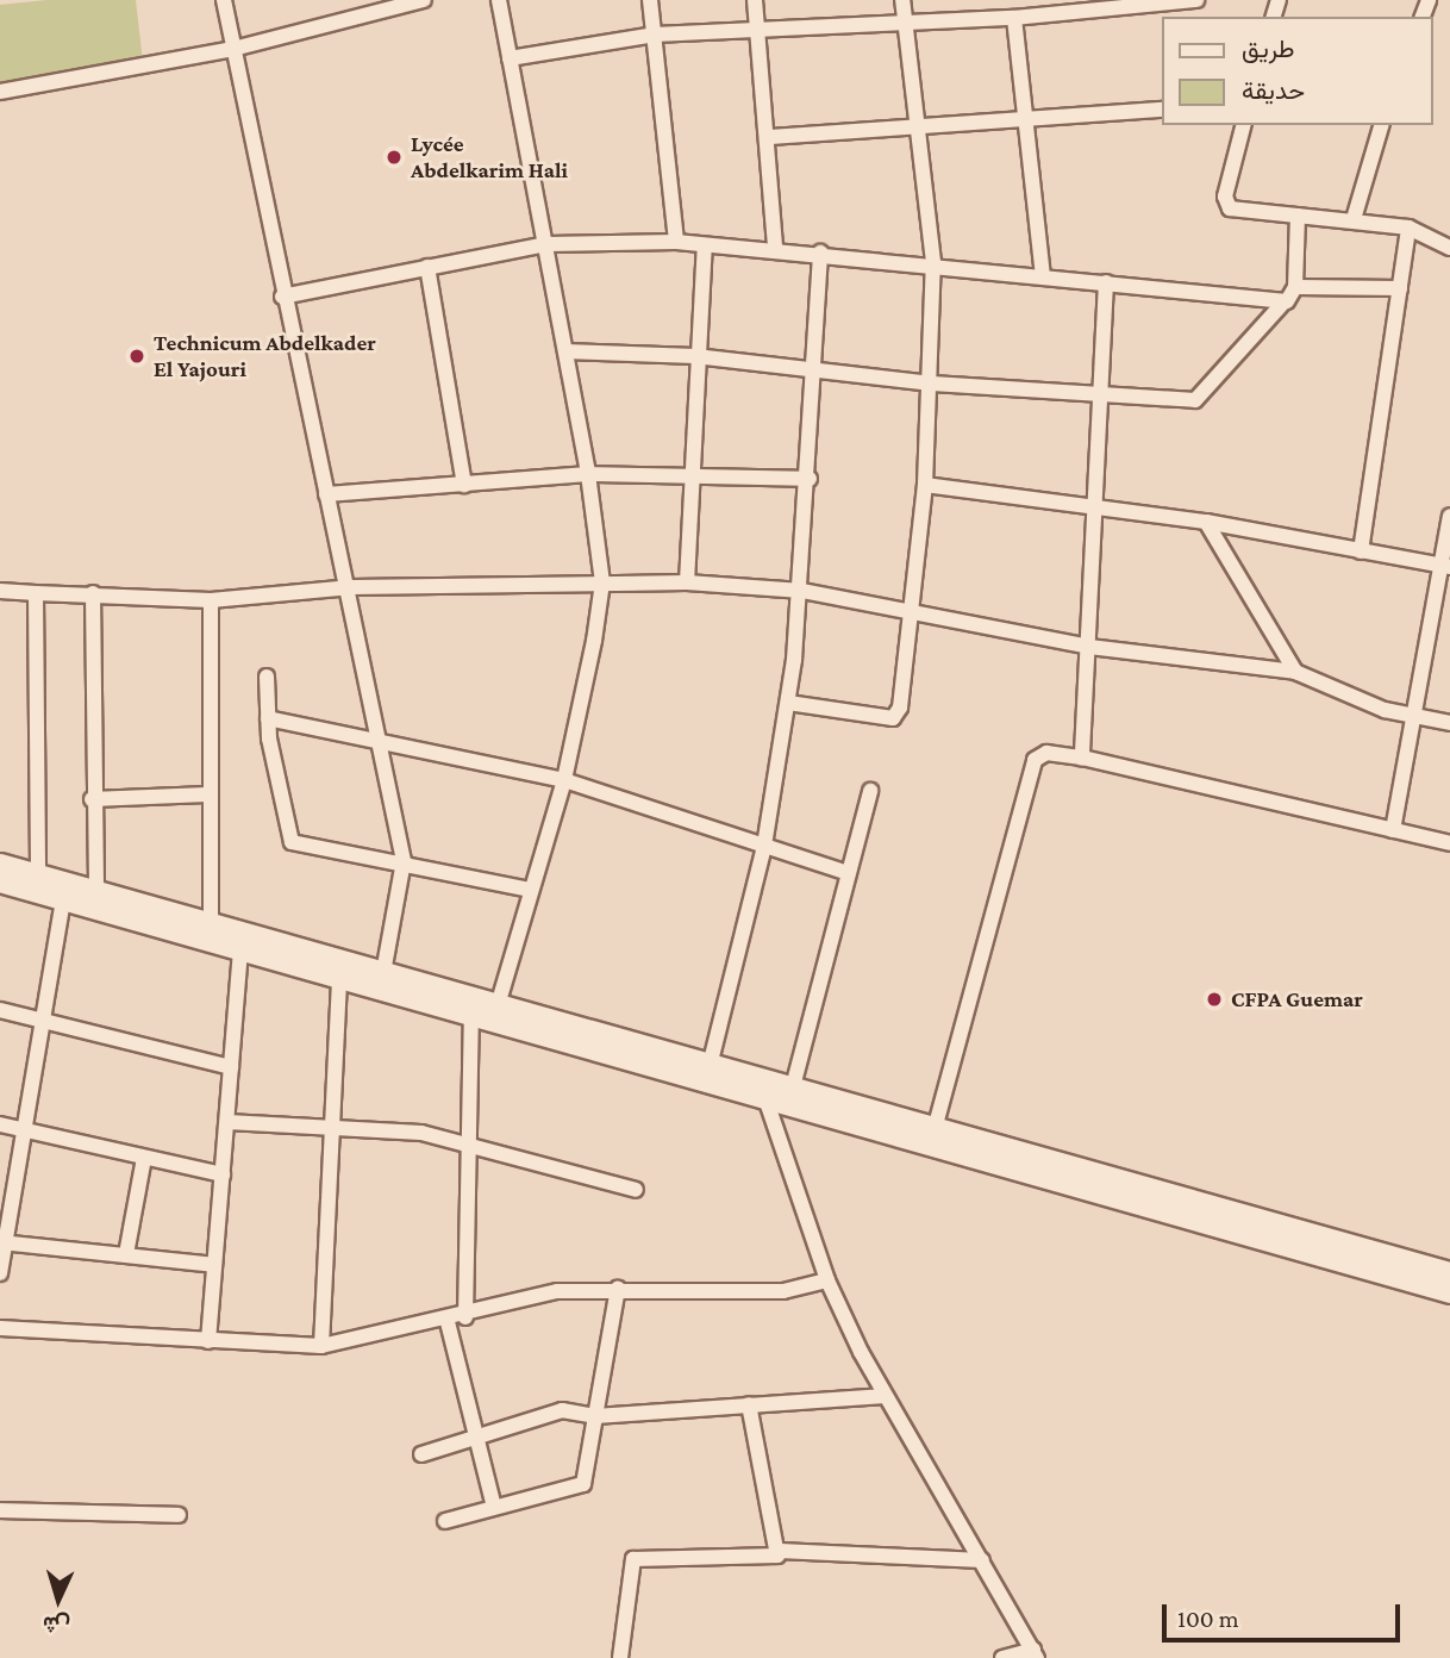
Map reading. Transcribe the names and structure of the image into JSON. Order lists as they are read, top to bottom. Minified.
{"places":["Lycée Abdelkarim Hali","Technicum Abdelkader El Yajouri","CFPA Guemar"],"legend":["طريق","حديقة"],"scale_bar":"100 m","north":"bottom"}
